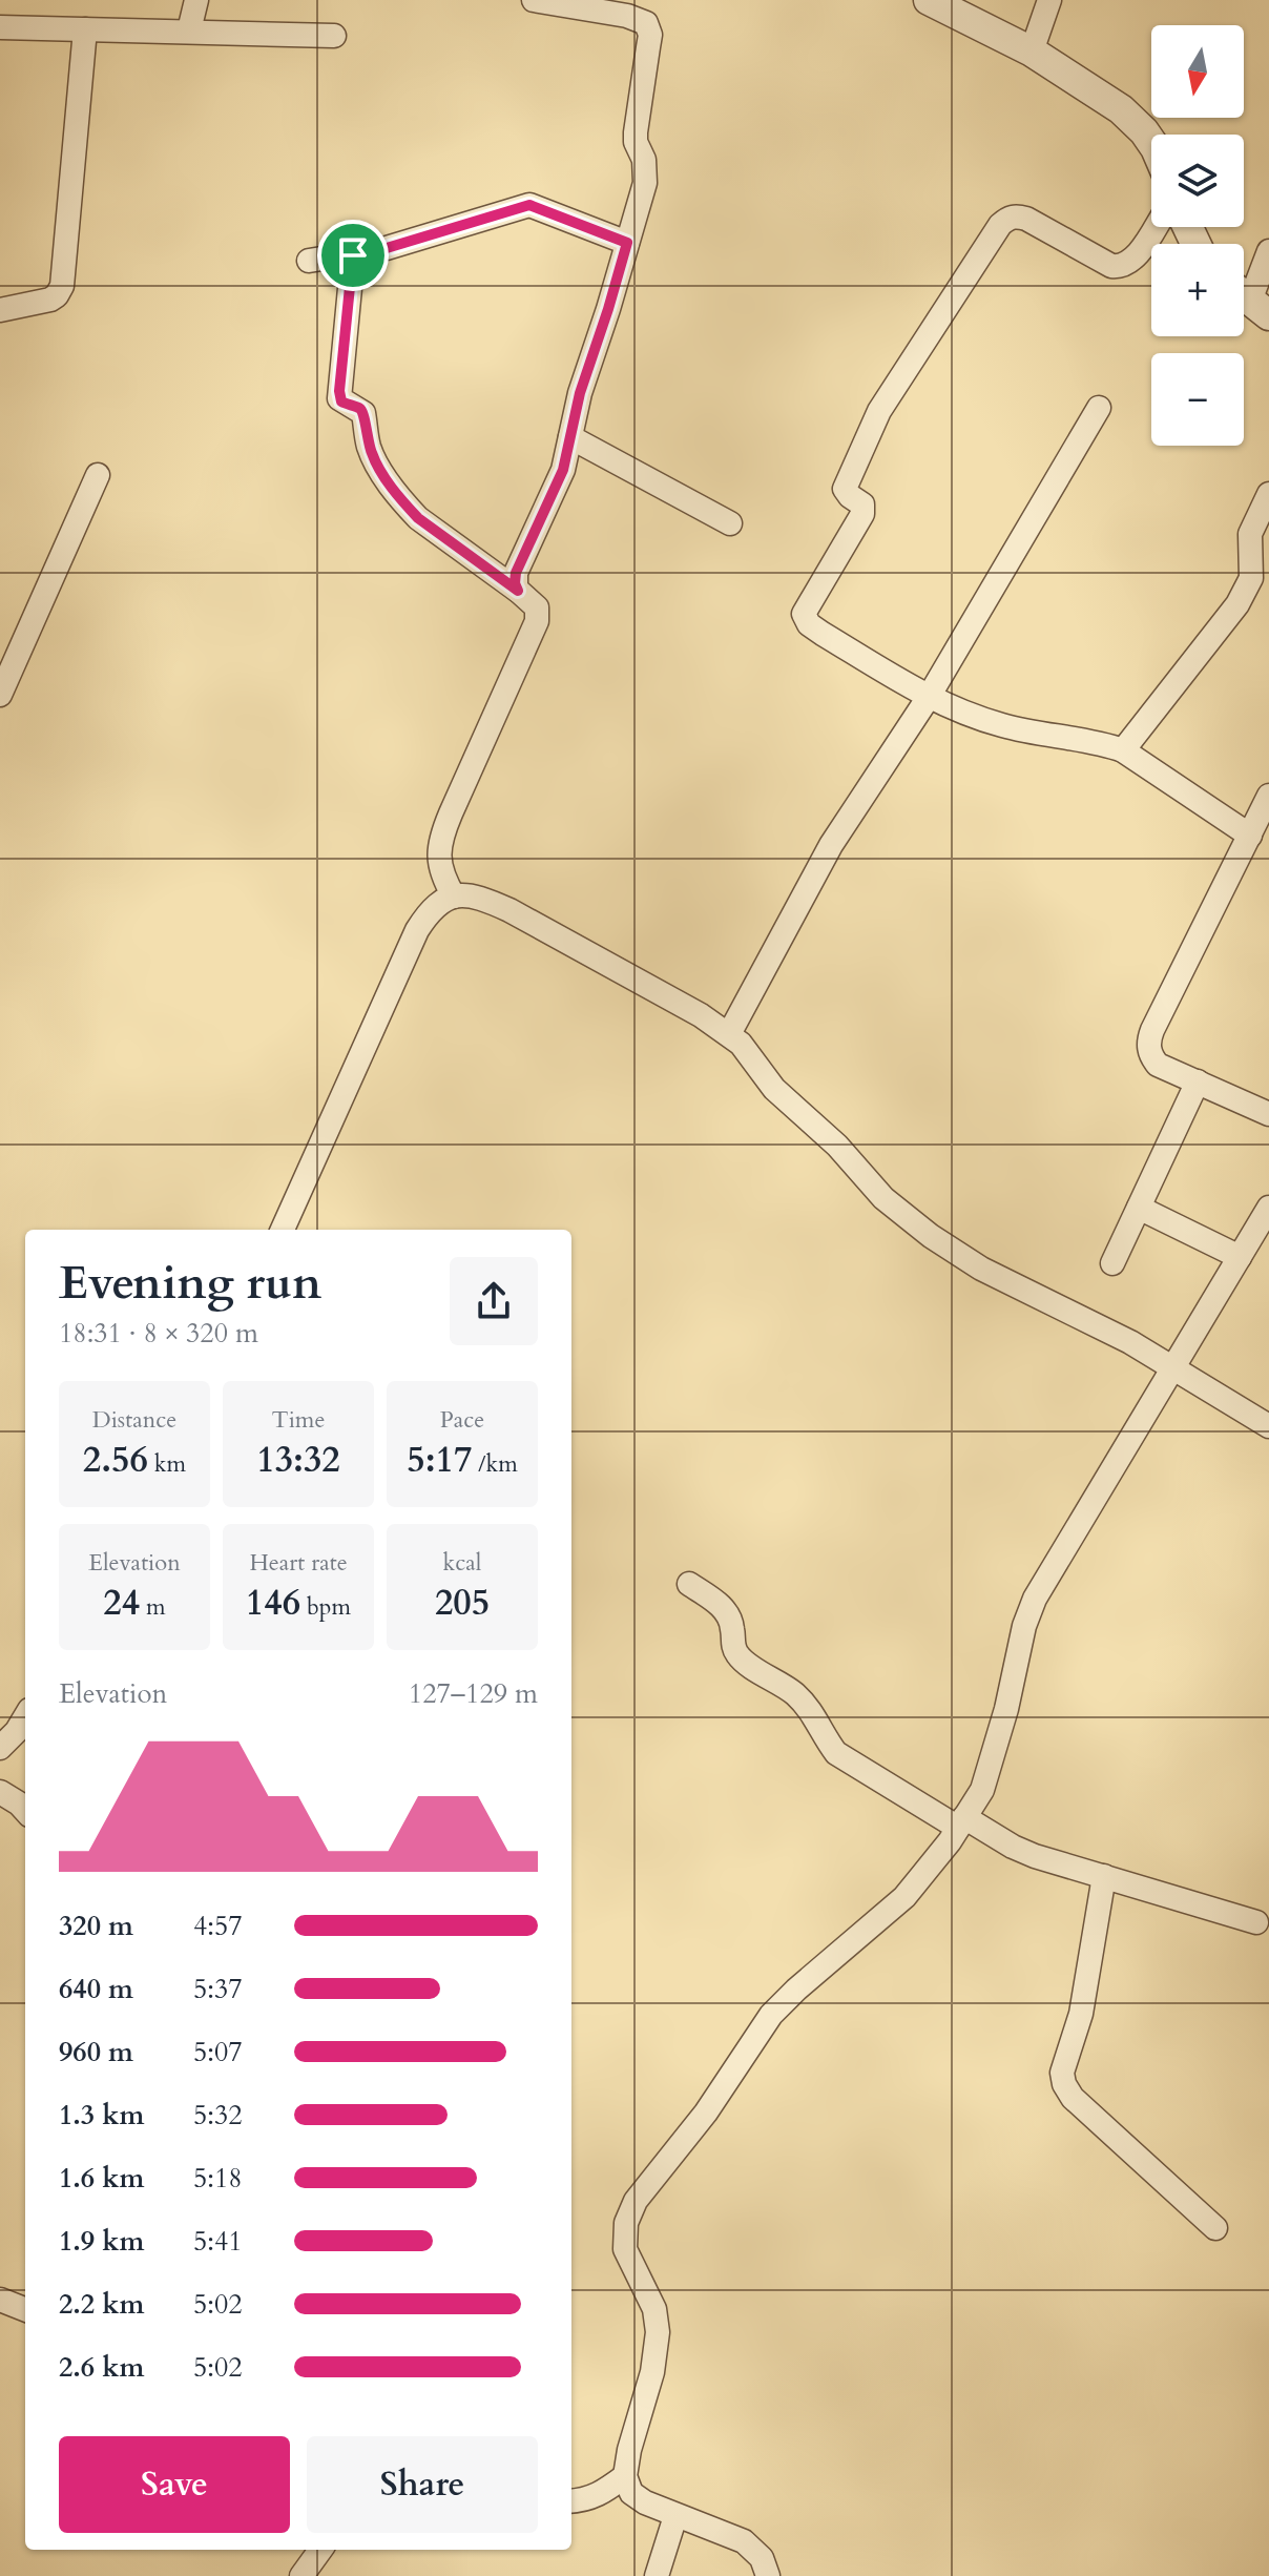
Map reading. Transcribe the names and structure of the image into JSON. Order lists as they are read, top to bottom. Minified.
{"north":"bottom","page":{"map_buttons":["+","−"],"heading":["Evening run","18:31 · 8 × 320 m"],"stats":[["Distance","2.56 km"],["Time","13:32"],["Pace","5:17 /km"],["Elevation","24 m"],["Heart rate","146 bpm"],["kcal","205"]],"chart":["Elevation","127–129 m"],"list":[{"name":"320 m","note":"4:57"},{"name":"640 m","note":"5:37"},{"name":"960 m","note":"5:07"},{"name":"1.3 km","note":"5:32"},{"name":"1.6 km","note":"5:18"},{"name":"1.9 km","note":"5:41"},{"name":"2.2 km","note":"5:02"},{"name":"2.6 km","note":"5:02"}],"buttons":["Save","Share"]}}
